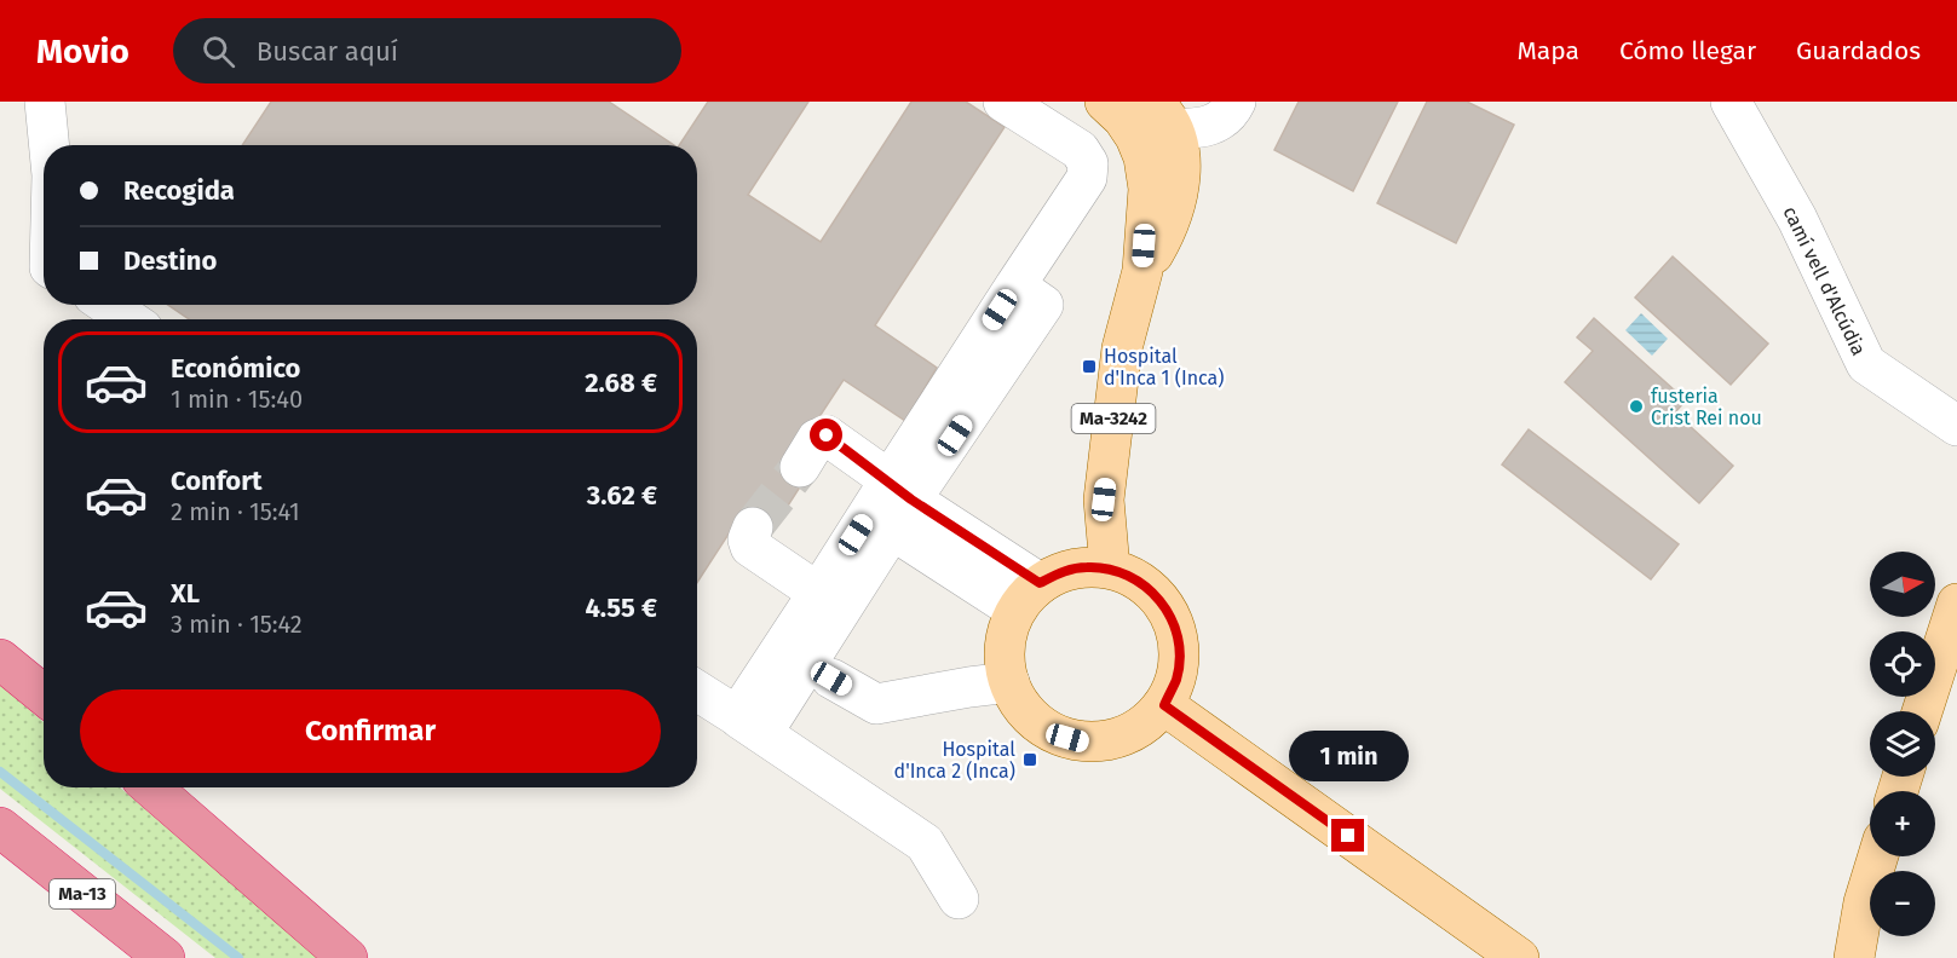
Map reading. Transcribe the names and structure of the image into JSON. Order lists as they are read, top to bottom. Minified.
{"streets":{"highway":["Ma-13"],"main road":["Ma-3242"],"street":["camí vell d'Alcúdia"]},"places":{"transit":["Hospital d'Inca 1 (Inca)","Hospital d'Inca 2 (Inca)"],"other":["fusteria Crist Rei nou"]},"north":"right","page":{"header":"Movio","search":"Buscar aquí","nav":["Mapa","Cómo llegar","Guardados"],"banner":["Recogida","Destino"],"list":[{"name":"Económico","note":"1 min · 15:40","value":"2.68 €"},{"name":"Confort","note":"2 min · 15:41","value":"3.62 €"},{"name":"XL","note":"3 min · 15:42","value":"4.55 €"}],"map_buttons":["+","−"],"buttons":"Confirmar","bubble":"1 min"}}
